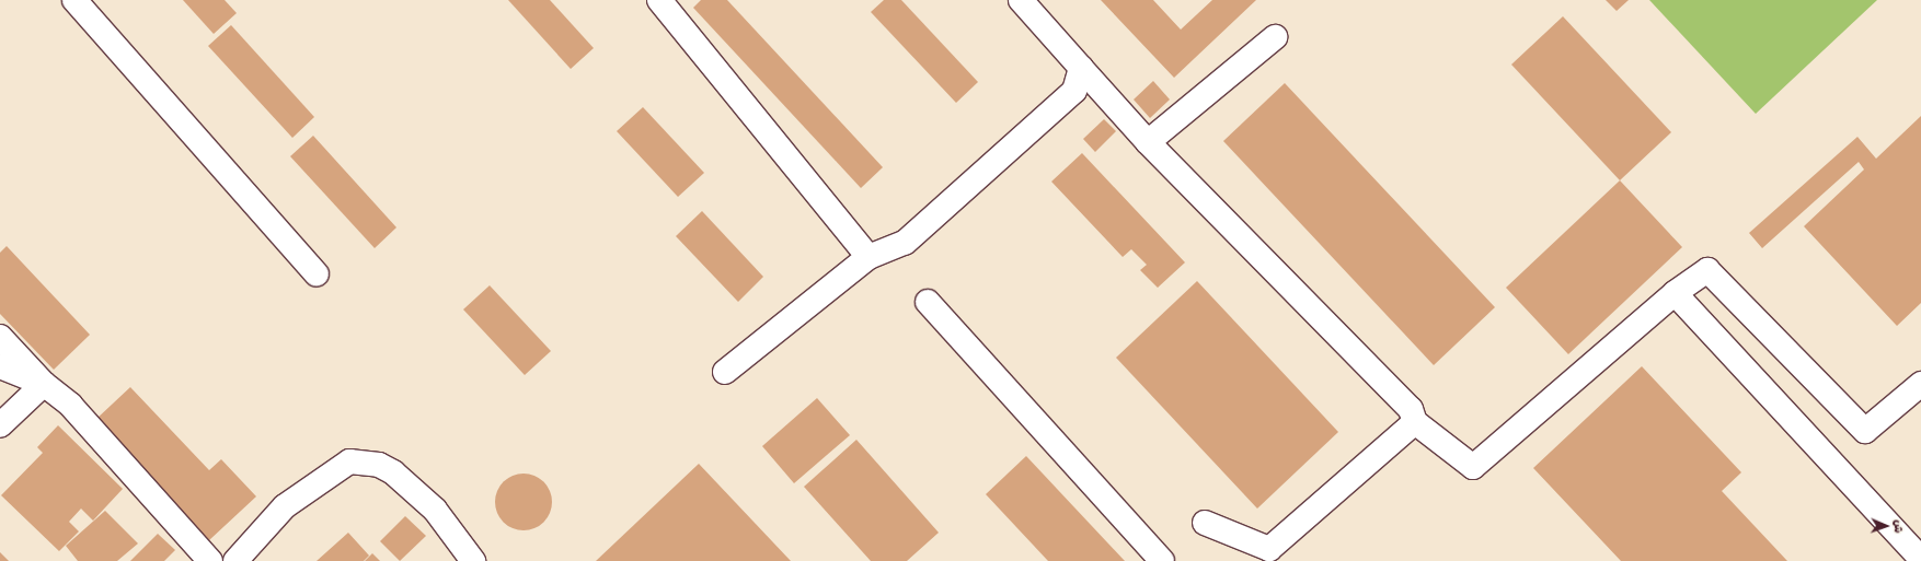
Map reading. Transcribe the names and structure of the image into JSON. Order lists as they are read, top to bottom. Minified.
{"north":"right"}
